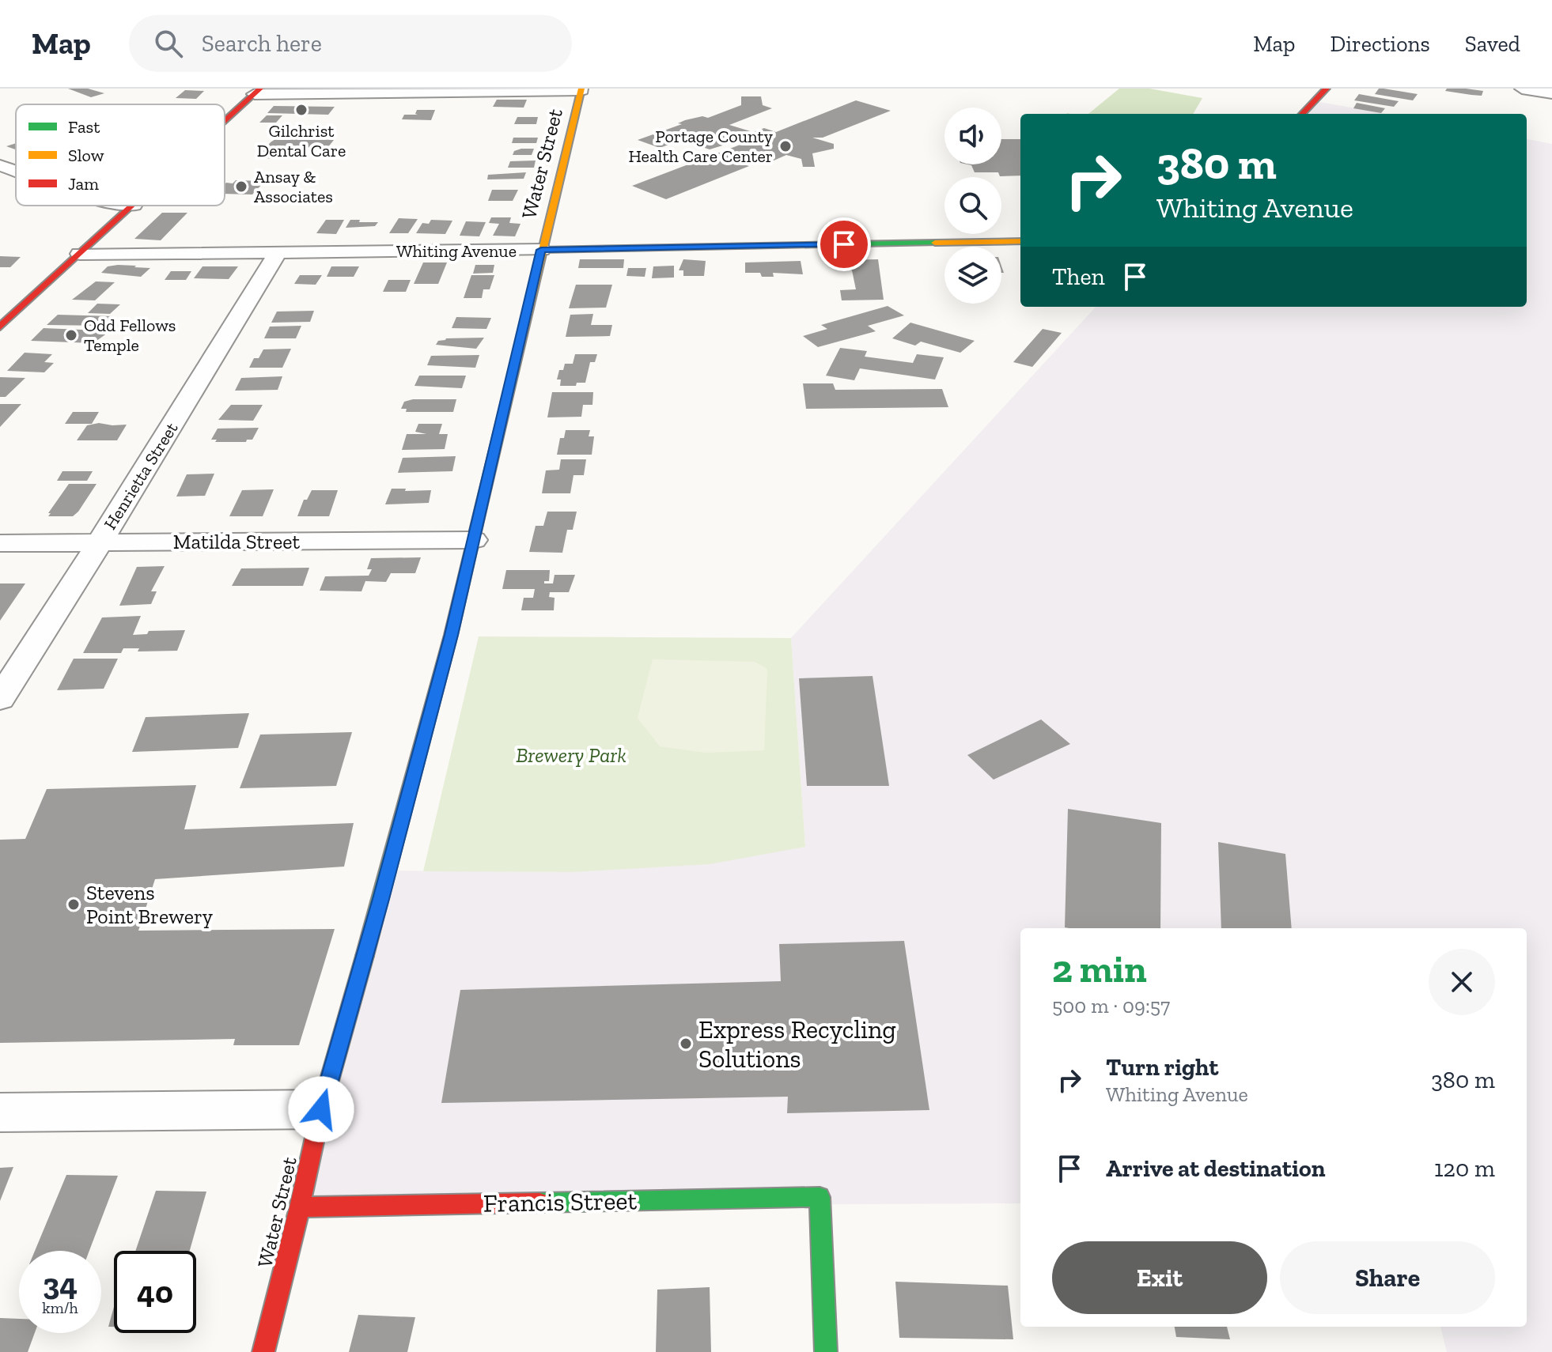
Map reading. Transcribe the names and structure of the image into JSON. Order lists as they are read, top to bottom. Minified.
{"streets":{"street":["Water Street","Whiting Avenue","Henrietta Street","Matilda Street","Francis Street"]},"crossings":[["Water Street","Whiting Avenue"],["Water Street","Matilda Street"],["Water Street","Francis Street"],["Whiting Avenue","Henrietta Street"],["Henrietta Street","Matilda Street"]],"parks":["Brewery Park"],"places":["Gilchrist Dental Care","Portage County Health Care Center","Ansay & Associates","Odd Fellows Temple","Stevens Point Brewery","Express Recycling Solutions"],"legend":["Fast","Slow","Jam"],"page":{"header":"Map","search":"Search here","nav":["Map","Directions","Saved"],"turn":["380 m","Whiting Avenue"],"then":"Then","heading":["2 min","500 m · 09:57"],"list":[{"name":"Turn right","note":"Whiting Avenue","value":"380 m"},{"name":"Arrive at destination","value":"120 m"}],"buttons":["Exit","Share"],"speed":"34 km/h","limit":"40"}}
